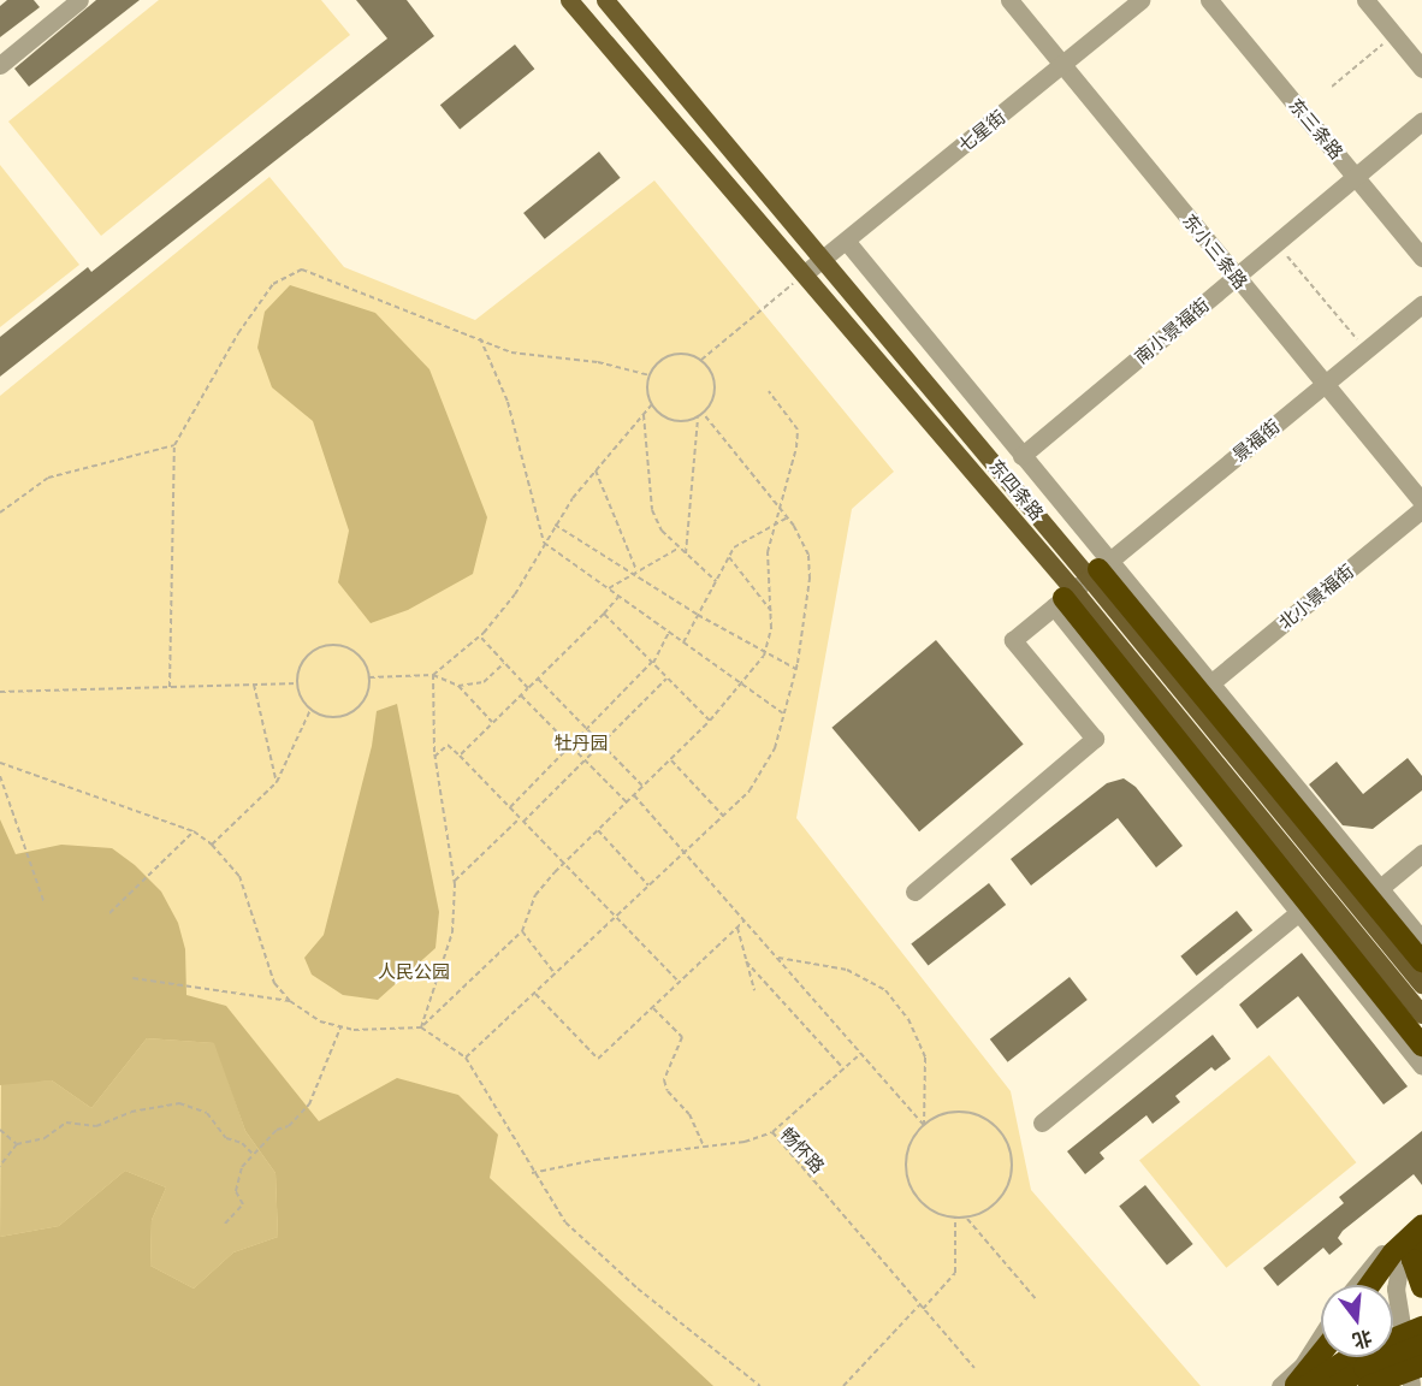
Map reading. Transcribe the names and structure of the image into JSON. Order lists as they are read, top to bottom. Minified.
{"streets":{"main road":["东四条路"],"street":["东三条路","七星街","东小三条路","南小景福街","景福街","北小景福街"],"path":["畅怀路"]},"crossings":[["东三条路","南小景福街"],["七星街","东小三条路"],["七星街","东四条路"],["东小三条路","南小景福街"],["东小三条路","景福街"],["景福街","东四条路"]],"parks":["牡丹园","人民公园"],"north":"bottom"}
